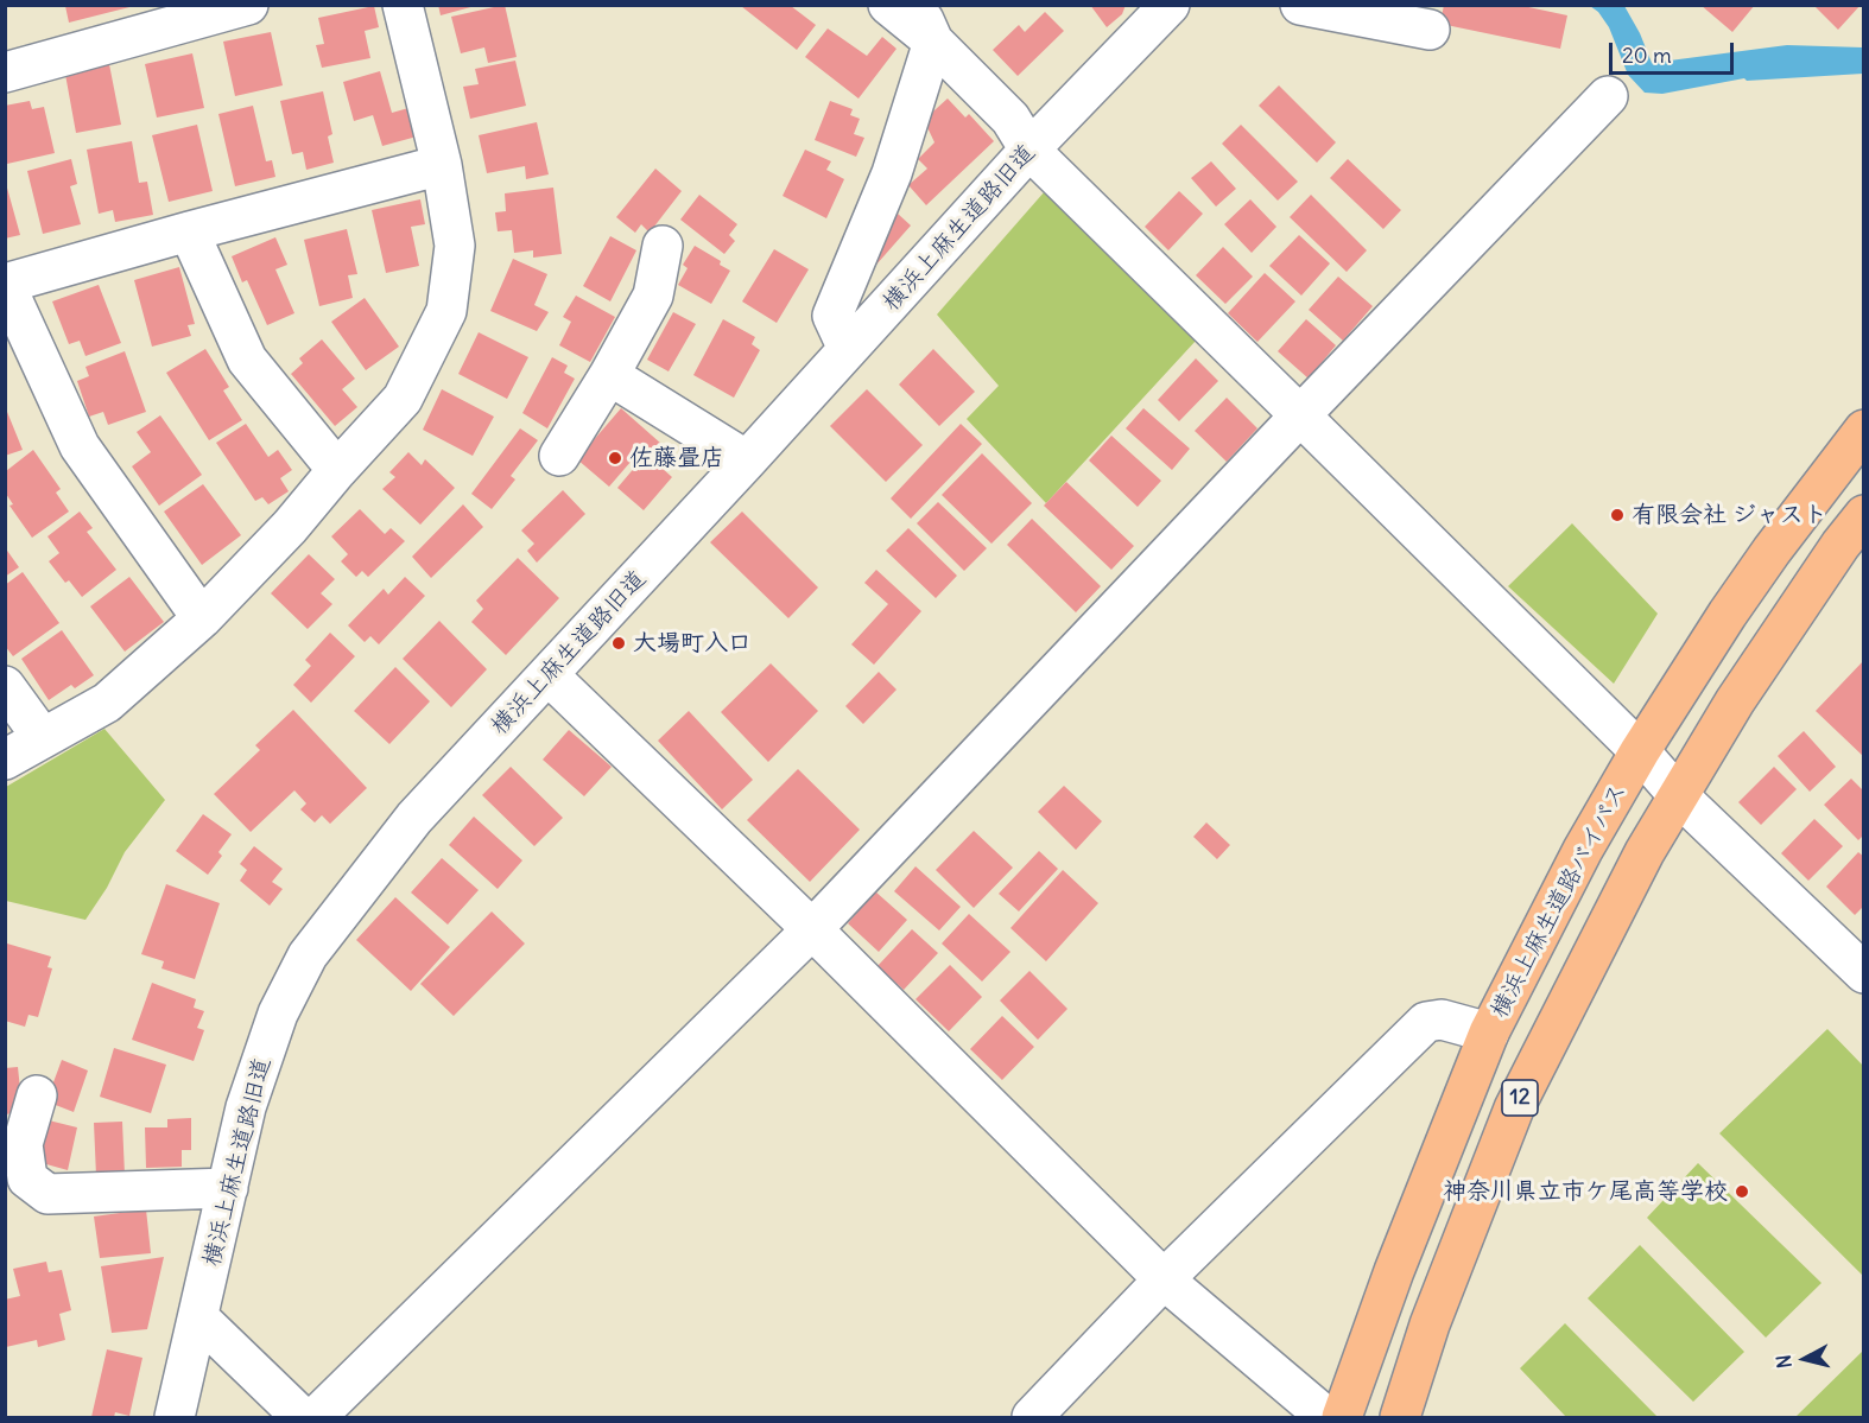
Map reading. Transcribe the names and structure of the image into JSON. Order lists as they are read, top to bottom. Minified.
{"streets":{"main road":["横浜上麻生道路バイパス","12"],"street":["横浜上麻生道路旧道"]},"places":["佐藤畳店","有限会社 ジャスト","大場町入口","神奈川県立市ケ尾高等学校"],"scale_bar":"20 m","north":"left"}
